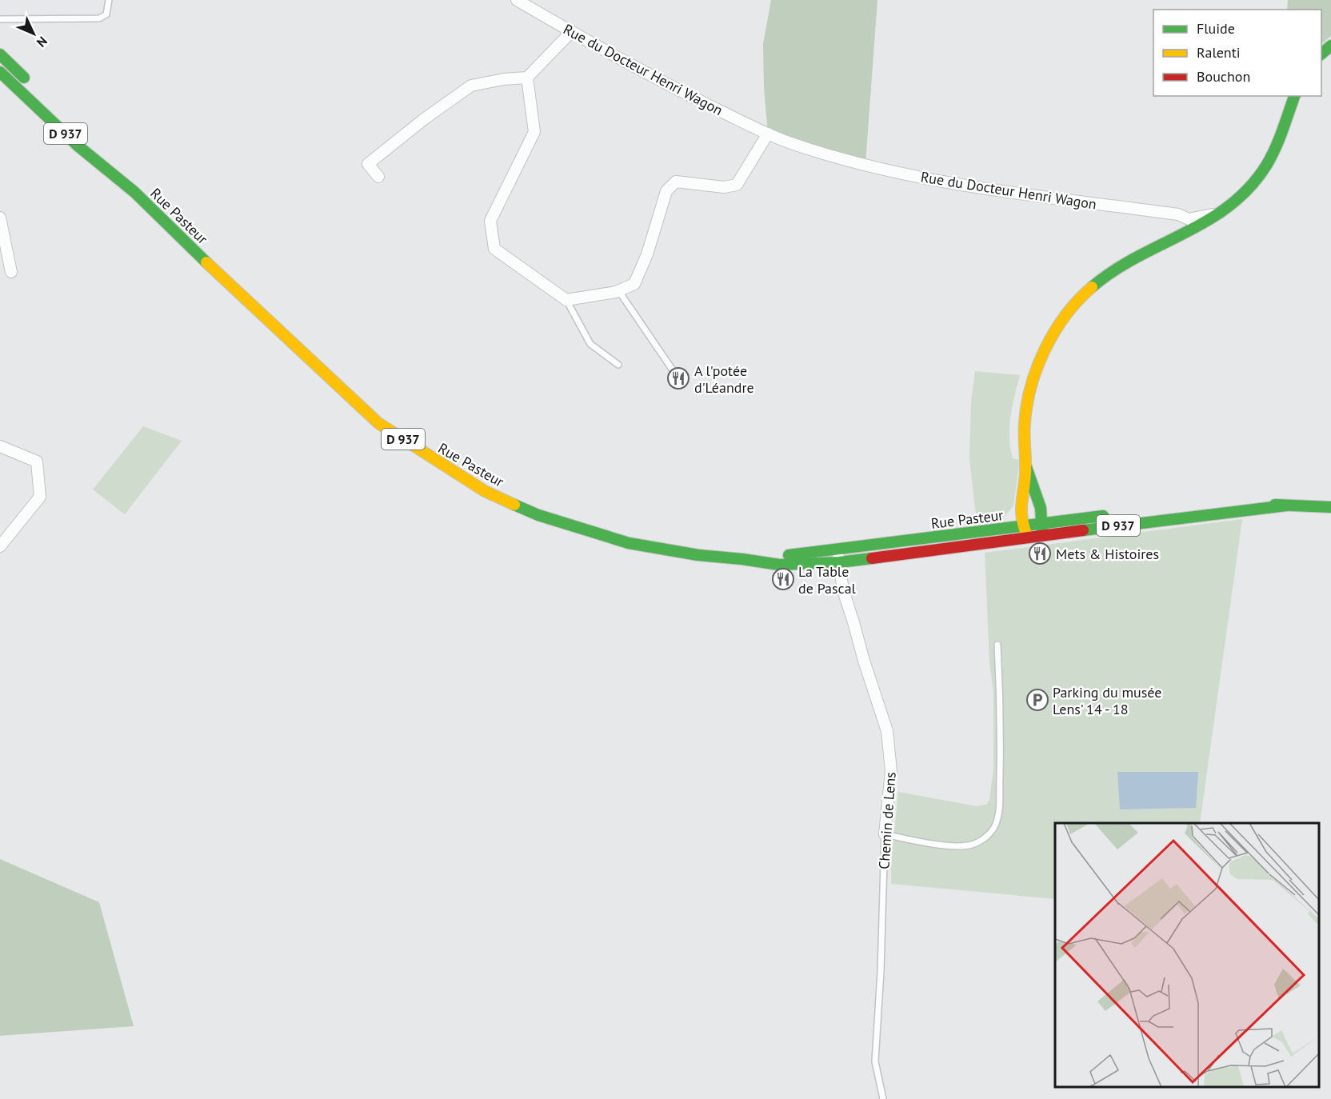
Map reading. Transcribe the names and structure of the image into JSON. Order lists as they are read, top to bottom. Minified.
{"streets":{"main road":["D 937","Rue Pasteur"],"street":["Rue du Docteur Henri Wagon","Chemin de Lens"]},"crossings":[["Rue Pasteur","Chemin de Lens"]],"places":{"restaurant":["A l'potée d'Léandre","Mets & Histoires","La Table de Pascal"],"parking":["Parking du musée Lens' 14 - 18"]},"legend":["Fluide","Ralenti","Bouchon"],"north":"bottom right"}
